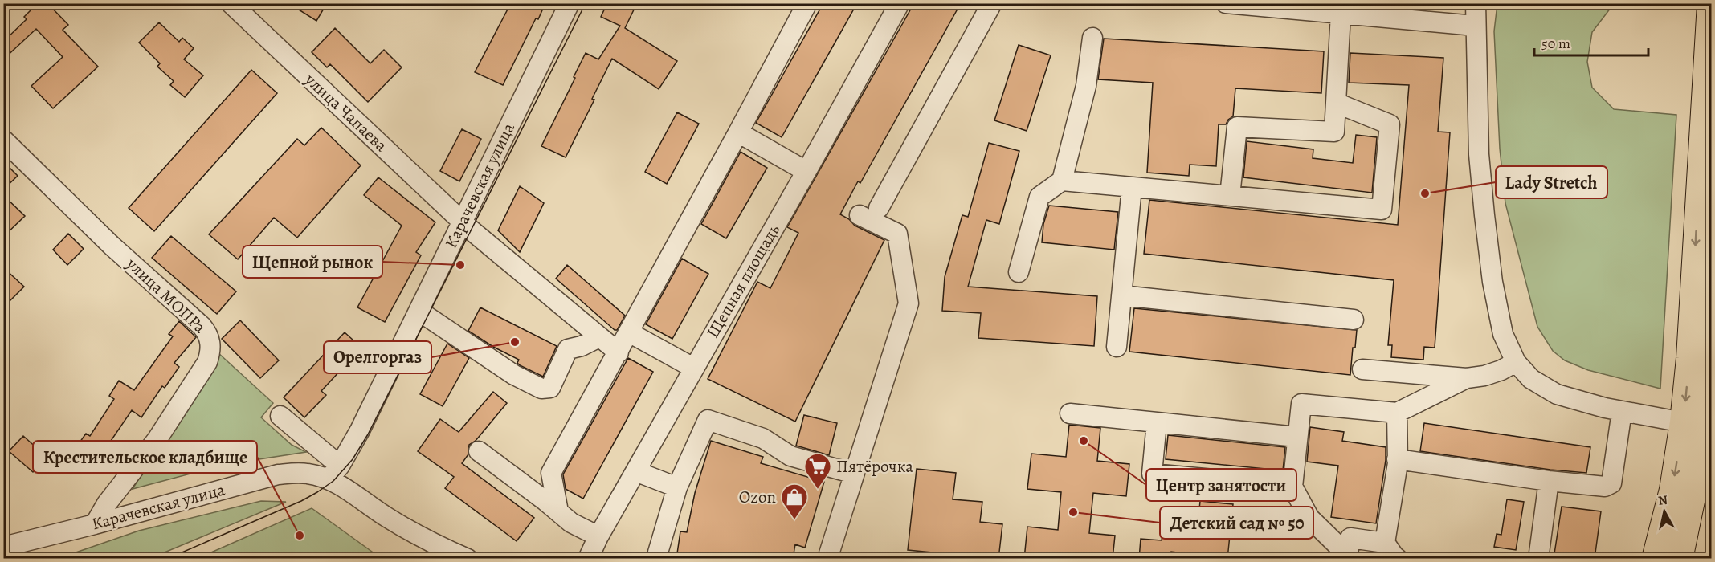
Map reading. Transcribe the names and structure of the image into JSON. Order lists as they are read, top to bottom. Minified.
{"streets":{"street":["улица Чапаева","Карачевская улица","Щепная площадь","улица МОПРа"]},"crossings":[["улица Чапаева","Карачевская улица"],["Карачевская улица","улица МОПРа"]],"places":{"other":["Lady Stretch","Щепной рынок","Орелгоргаз","Центр занятости","Детский сад № 50","Крестительское кладбище"],"supermarket":["Пятёрочка"],"shop":["Ozon"]},"scale_bar":"50 m","north":"top"}
